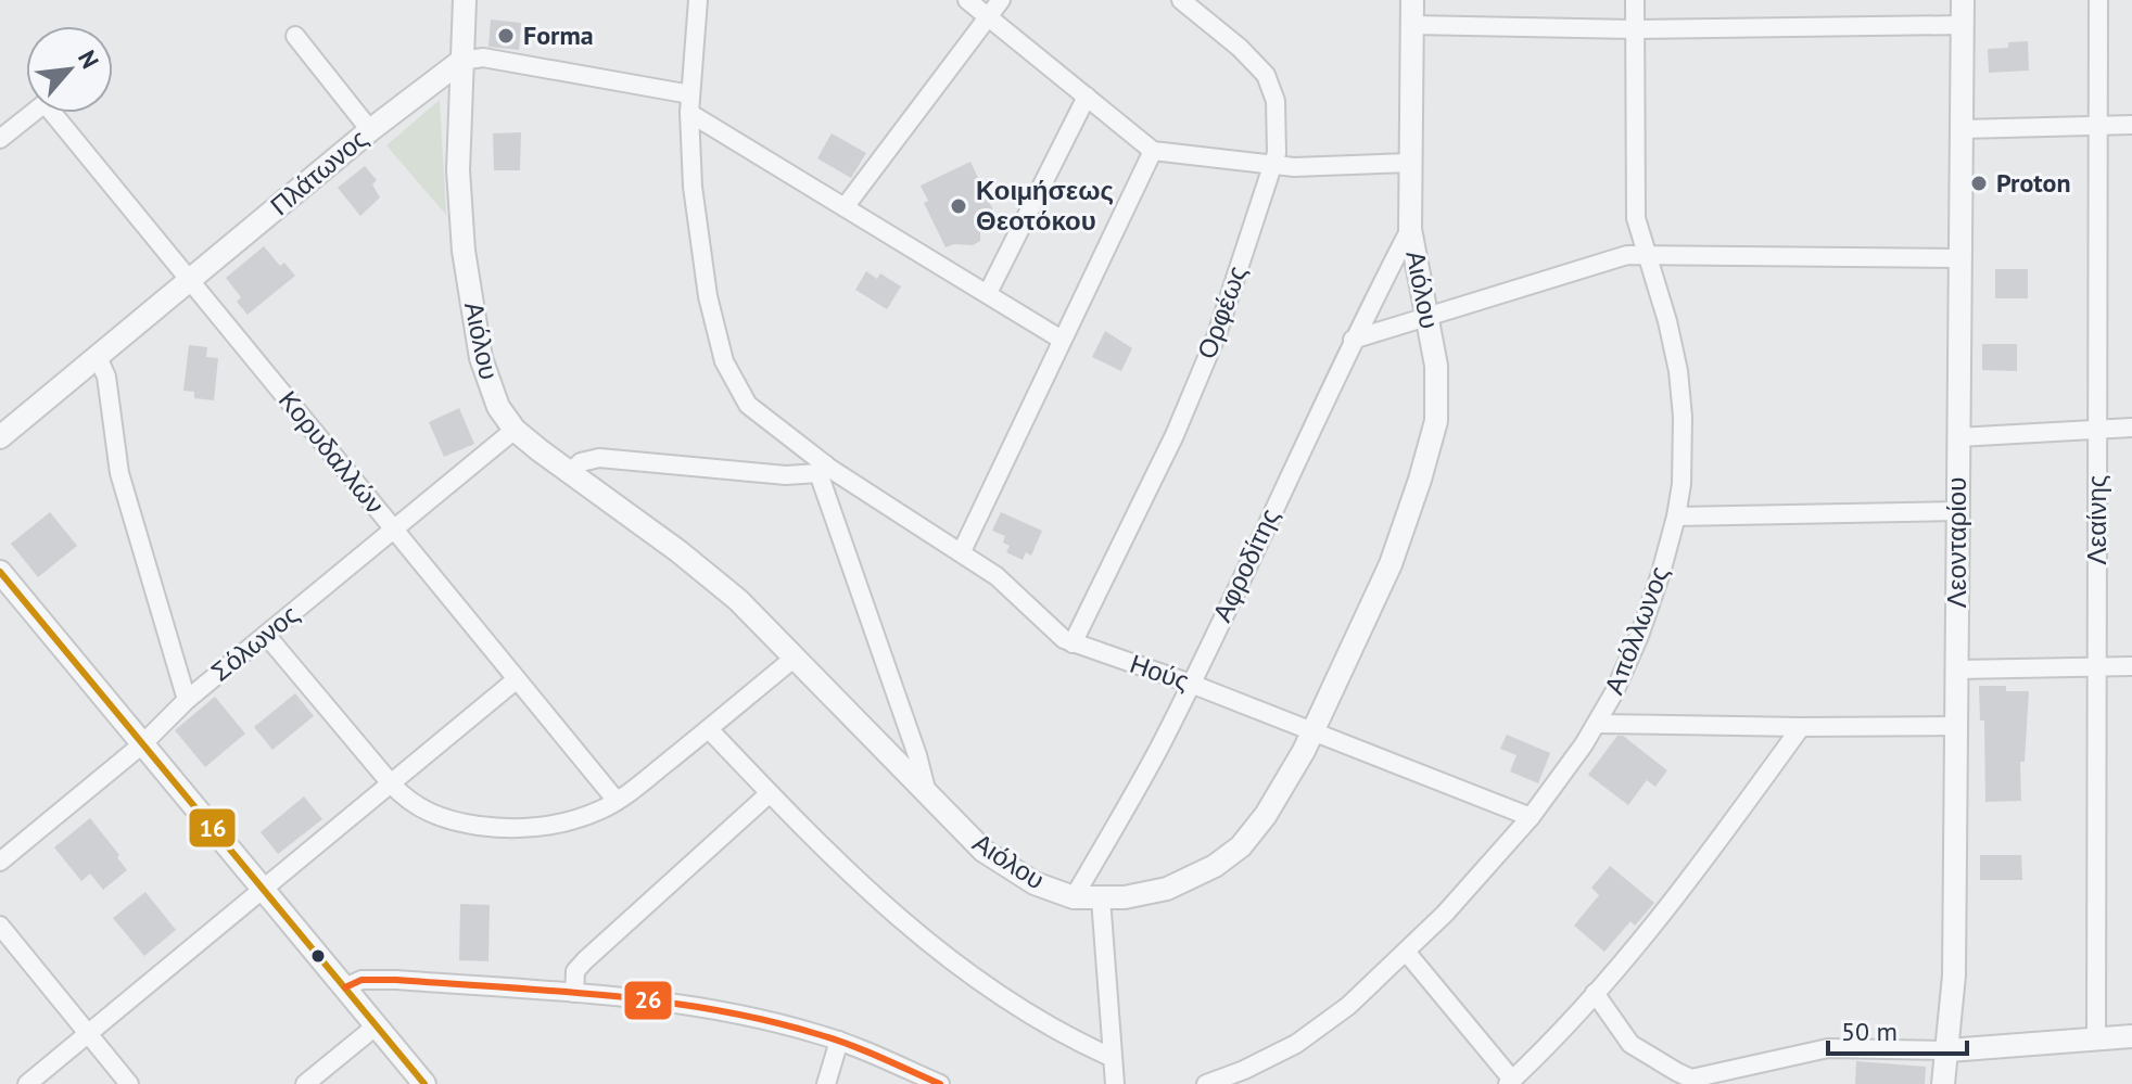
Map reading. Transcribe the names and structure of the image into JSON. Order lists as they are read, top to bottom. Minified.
{"streets":{"street":["Πλάτωνος","Αιόλου","Ορφέως","Κορυδαλλών","Λεαίνης","Λεονταρίου","Αφροδίτης","Απόλλωνος","Σόλωνος","Ηούς"]},"crossings":[["Πλάτωνος","Αιόλου"],["Πλάτωνος","Κορυδαλλών"],["Αιόλου","Αφροδίτης"],["Αιόλου","Σόλωνος"],["Αιόλου","Ηούς"],["Ορφέως","Ηούς"],["Κορυδαλλών","Σόλωνος"],["Αφροδίτης","Ηούς"],["Απόλλωνος","Ηούς"]],"places":["Forma","Proton","Κοιμήσεως Θεοτόκου"],"lines":["transit line 16","transit line 26"],"scale_bar":"50 m","north":"top right"}
